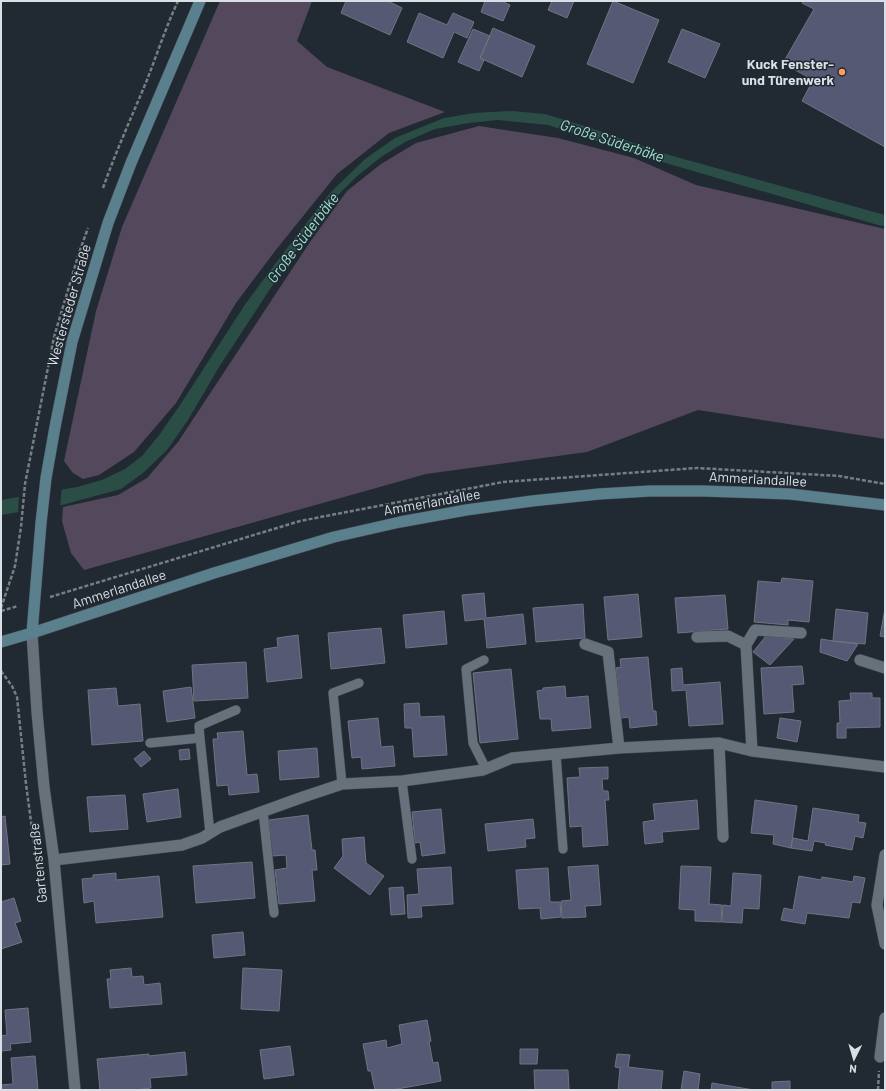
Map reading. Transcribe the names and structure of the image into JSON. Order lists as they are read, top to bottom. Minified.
{"streets":{"main road":["Westersteder Straße","Ammerlandallee"],"street":["Gartenstraße"]},"crossings":[["Westersteder Straße","Ammerlandallee"],["Westersteder Straße","Gartenstraße"],["Ammerlandallee","Gartenstraße"]],"water":["Große Süderbäke"],"places":["Kuck Fenster- und Türenwerk"],"north":"bottom"}
